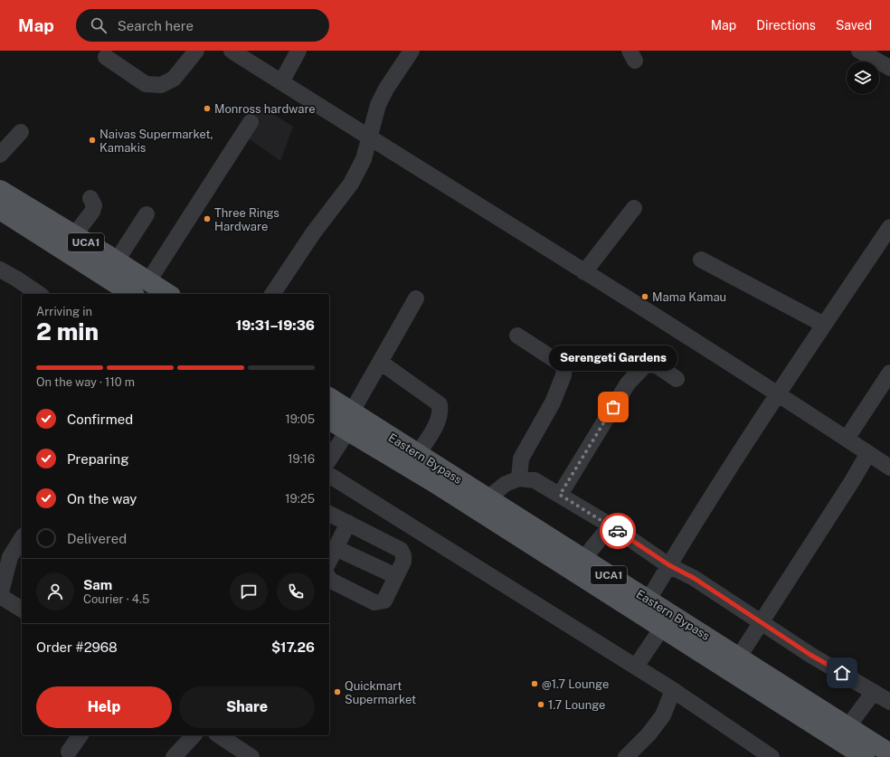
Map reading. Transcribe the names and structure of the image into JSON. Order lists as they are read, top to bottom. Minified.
{"streets":{"main road":["UCA1","Eastern Bypass"]},"places":["Monross hardware","Naivas Supermarket, Kamakis","Three Rings Hardware","Mama Kamau","Serengeti Gardens","@1.7 Lounge","Quickmart Supermarket","1.7 Lounge"],"page":{"header":"Map","search":"Search here","nav":["Map","Directions","Saved"],"heading":["2 min","Arriving in","19:31–19:36"],"panel":["Sam","Courier · 4.5","Order #2968","$17.26"],"bubble":"Serengeti Gardens","bar":"On the way · 110 m","list":[["Confirmed","19:05"],["Preparing","19:16"],["On the way","19:25"],"Delivered"],"buttons":["Help","Share"]}}
